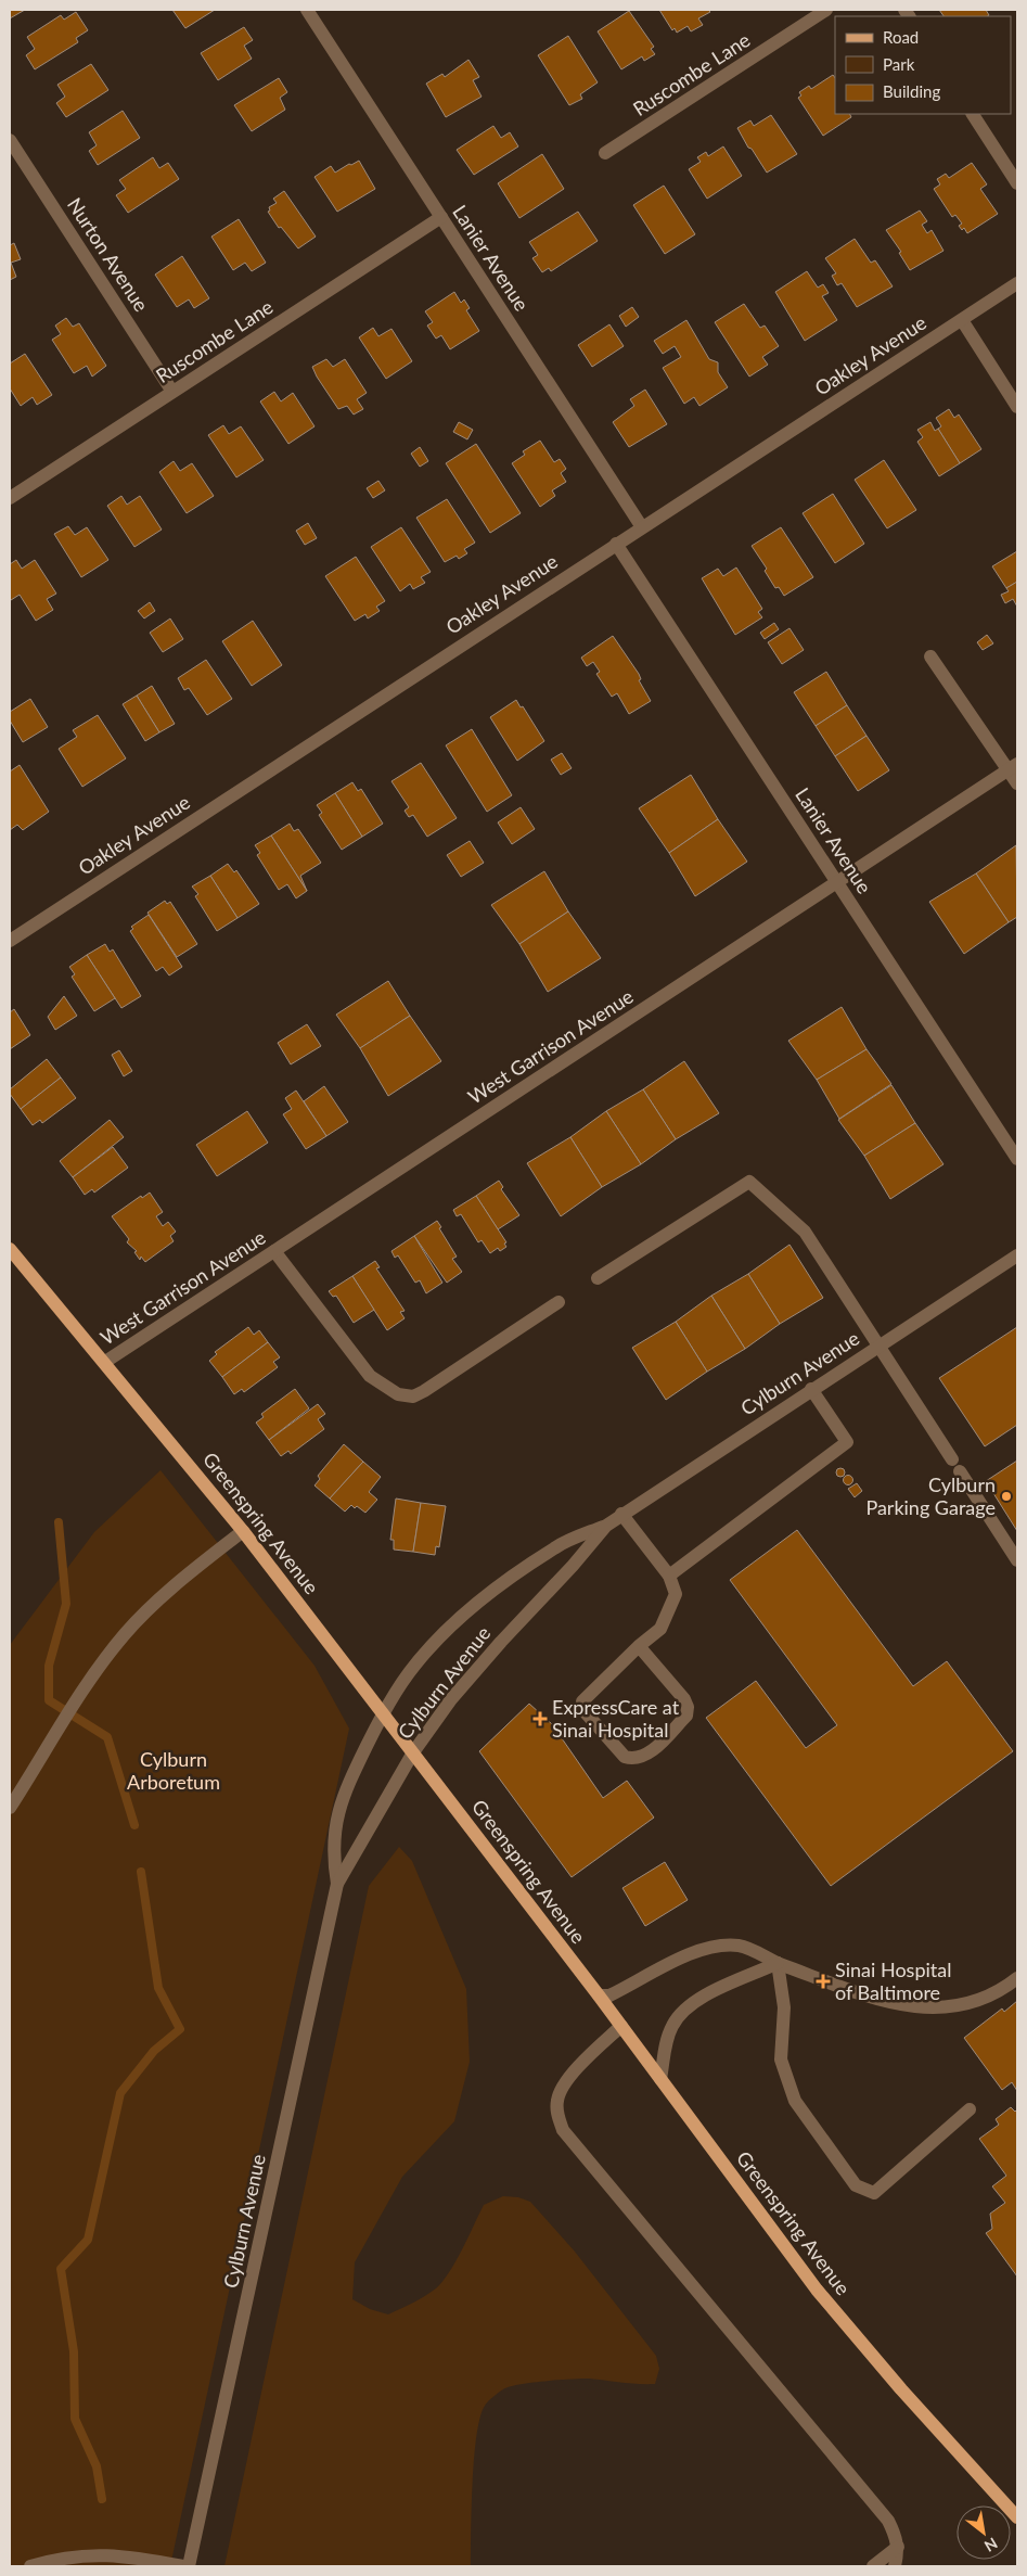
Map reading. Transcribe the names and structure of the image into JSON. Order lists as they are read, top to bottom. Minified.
{"streets":{"main road":["Greenspring Avenue"],"street":["Ruscombe Lane","Nurton Avenue","Lanier Avenue","Oakley Avenue","West Garrison Avenue","Cylburn Avenue"]},"crossings":[["Ruscombe Lane","Nurton Avenue"],["Ruscombe Lane","Lanier Avenue"],["Lanier Avenue","Oakley Avenue"],["Lanier Avenue","West Garrison Avenue"],["West Garrison Avenue","Greenspring Avenue"],["Cylburn Avenue","Greenspring Avenue"]],"parks":["Cylburn Arboretum"],"places":{"other":["Cylburn Parking Garage"],"health":["ExpressCare at Sinai Hospital","Sinai Hospital of Baltimore"]},"legend":["Road","Park","Building"],"north":"bottom right"}
